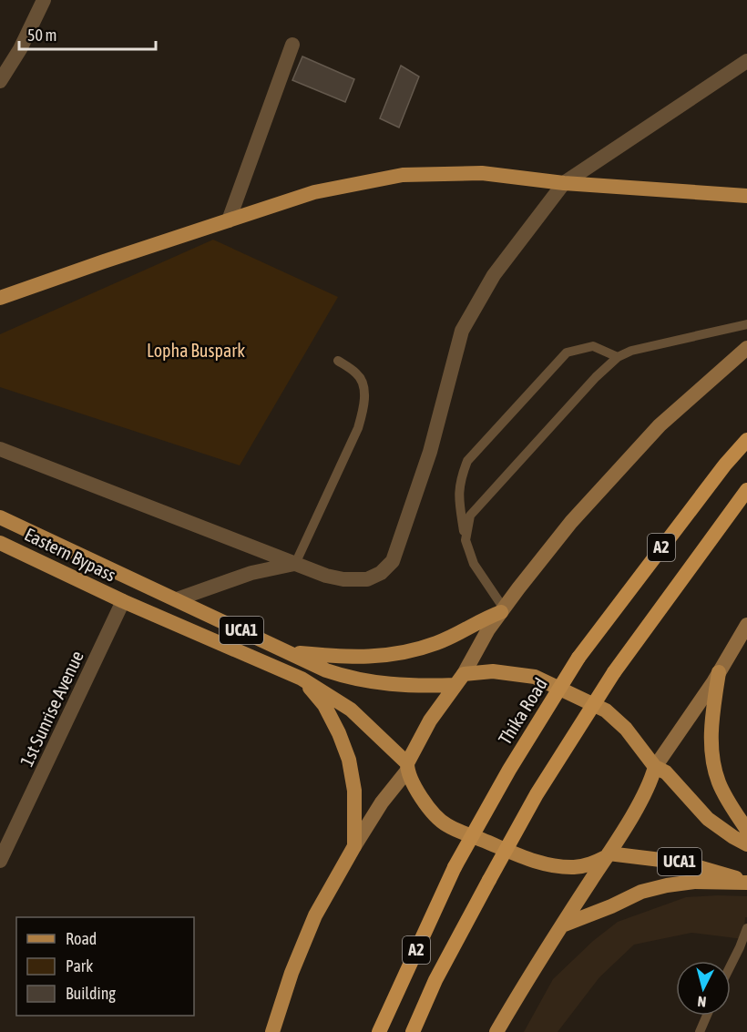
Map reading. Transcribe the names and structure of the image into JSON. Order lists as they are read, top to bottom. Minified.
{"streets":{"highway":["A2","Thika Road"],"main road":["Eastern Bypass","UCA1"],"street":["1st Sunrise Avenue"]},"crossings":[["Eastern Bypass","UCA1"],["Eastern Bypass","1st Sunrise Avenue"],["UCA1","1st Sunrise Avenue"]],"parks":["Lopha Buspark"],"legend":["Road","Park","Building"],"scale_bar":"50 m","north":"bottom"}
